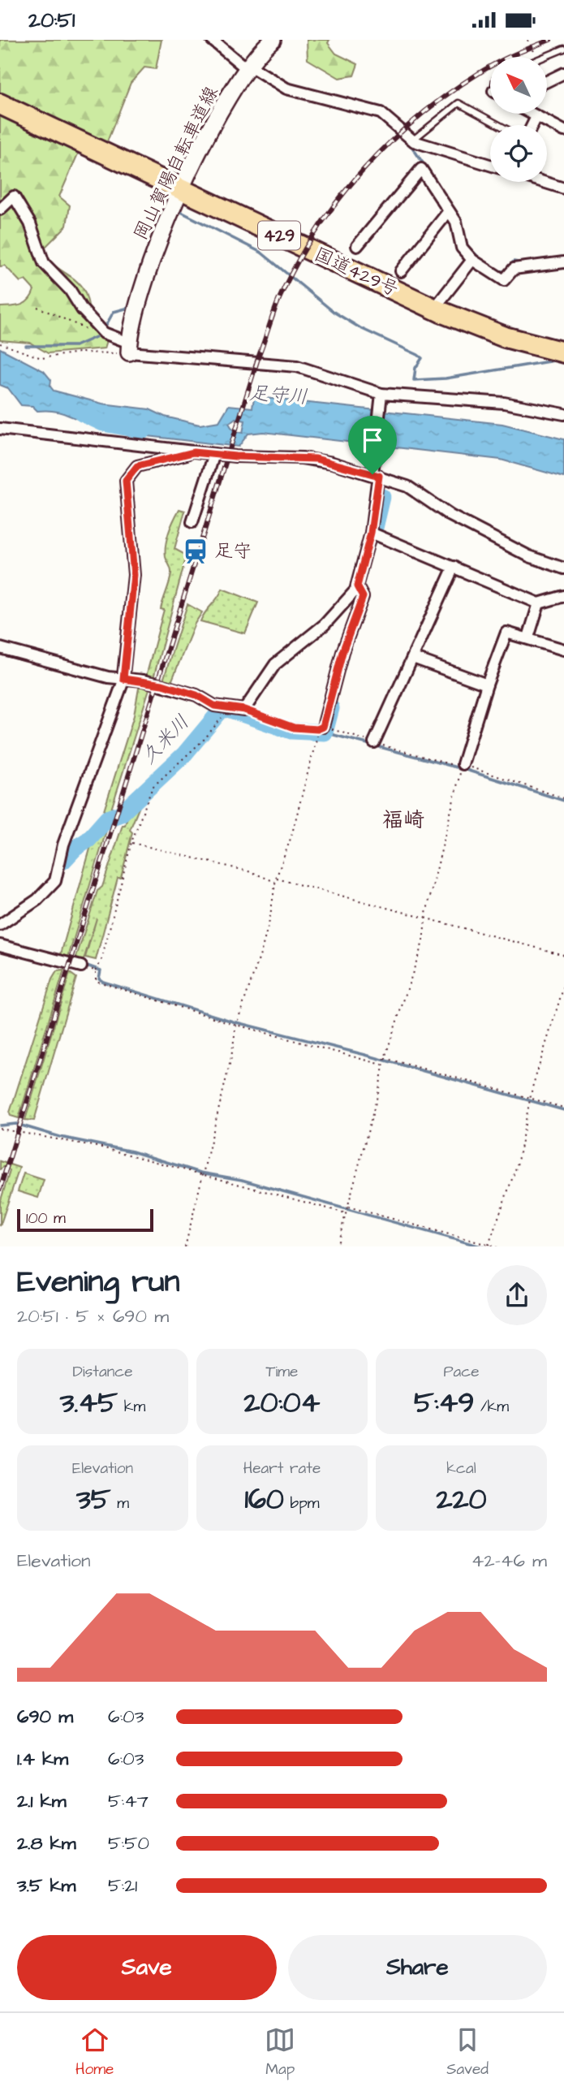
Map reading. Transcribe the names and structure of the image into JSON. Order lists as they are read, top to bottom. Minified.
{"streets":{"highway":["429","国道429号"],"main road":["岡山賀陽自転車道線"]},"crossings":[["岡山賀陽自転車道線","国道429号"]],"districts":["福崎"],"water":["足守川","久米川"],"places":{"station":["足守"]},"scale_bar":"100 m","north":"top left","page":{"status":"20:51","scale":"100 m","heading":["Evening run","20:51 · 5 × 690 m"],"stats":[["Distance","3.45 km"],["Time","20:04"],["Pace","5:49 /km"],["Elevation","35 m"],["Heart rate","160 bpm"],["kcal","220"]],"chart":["Elevation","42–46 m"],"list":[{"name":"690 m","note":"6:03"},{"name":"1.4 km","note":"6:03"},{"name":"2.1 km","note":"5:47"},{"name":"2.8 km","note":"5:50"},{"name":"3.5 km","note":"5:21"}],"buttons":["Save","Share"],"tabs":["Home","Map","Saved"]}}
